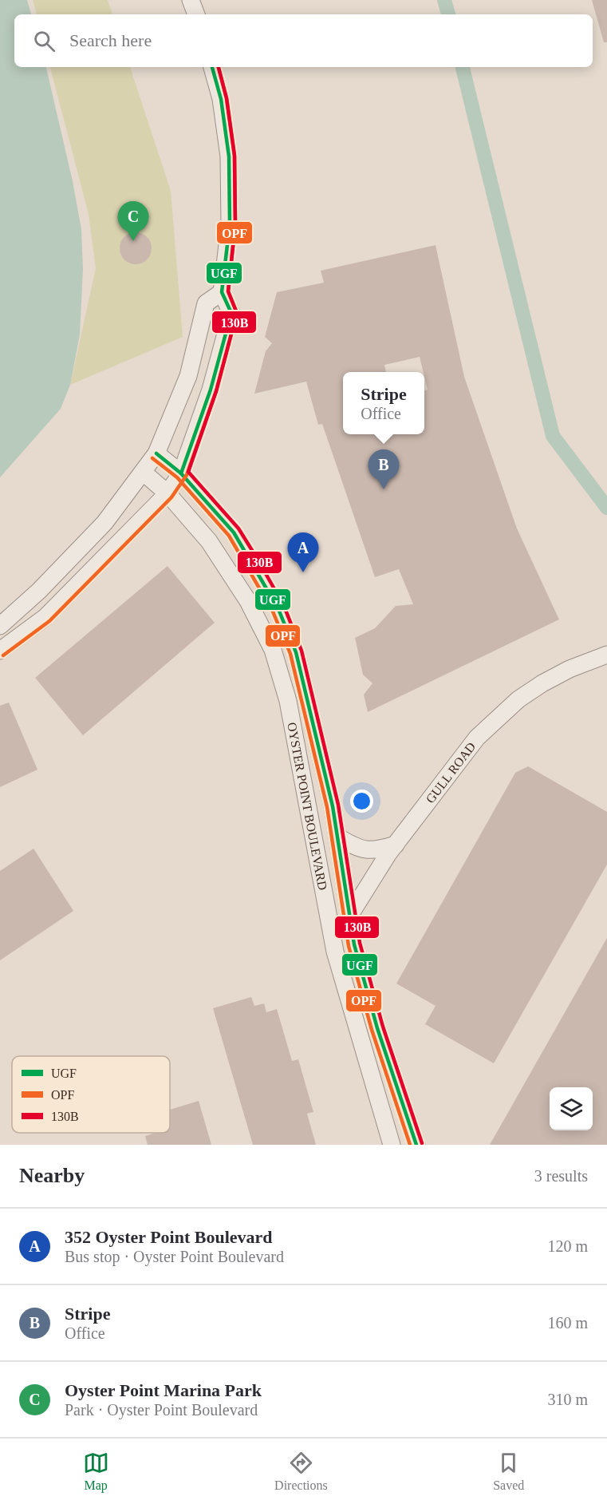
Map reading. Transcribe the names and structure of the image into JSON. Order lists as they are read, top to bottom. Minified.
{"streets":{"street":["GULL ROAD","OYSTER POINT BOULEVARD"]},"crossings":[["GULL ROAD","OYSTER POINT BOULEVARD"]],"lines":["transit line UGF","transit line OPF","transit line 130B"],"legend":["UGF","OPF","130B"],"page":{"search":"Search here","pins":["C","B","A"],"popup":["Stripe","Office"],"heading":["Nearby","3 results"],"list":[{"mark":"A","name":"352 Oyster Point Boulevard","note":"Bus stop · Oyster Point Boulevard","value":"120 m"},{"mark":"B","name":"Stripe","note":"Office","value":"160 m"},{"mark":"C","name":"Oyster Point Marina Park","note":"Park · Oyster Point Boulevard","value":"310 m"}],"nav":["Map","Directions","Saved"]}}
